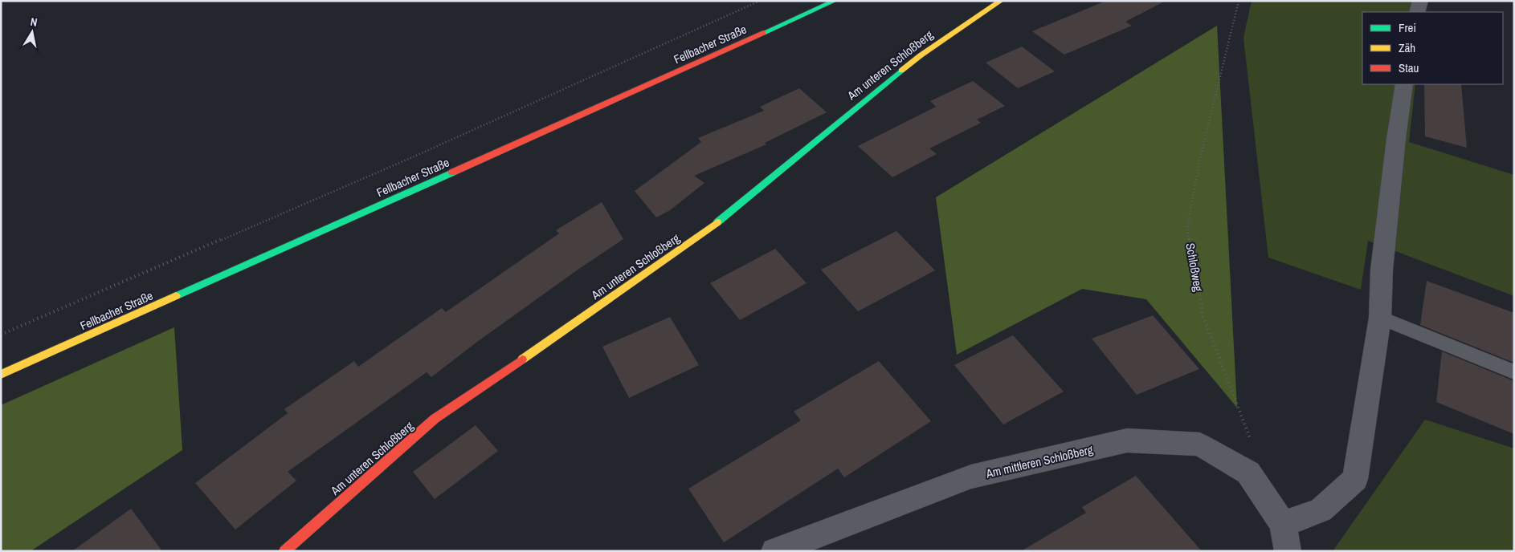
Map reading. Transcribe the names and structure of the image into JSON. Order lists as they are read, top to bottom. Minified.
{"streets":{"street":["Fellbacher Straße","Am unteren Schloßberg","Am mittleren Schloßberg"],"path":["Schloßweg"]},"legend":["Frei","Zäh","Stau"],"north":"top"}
